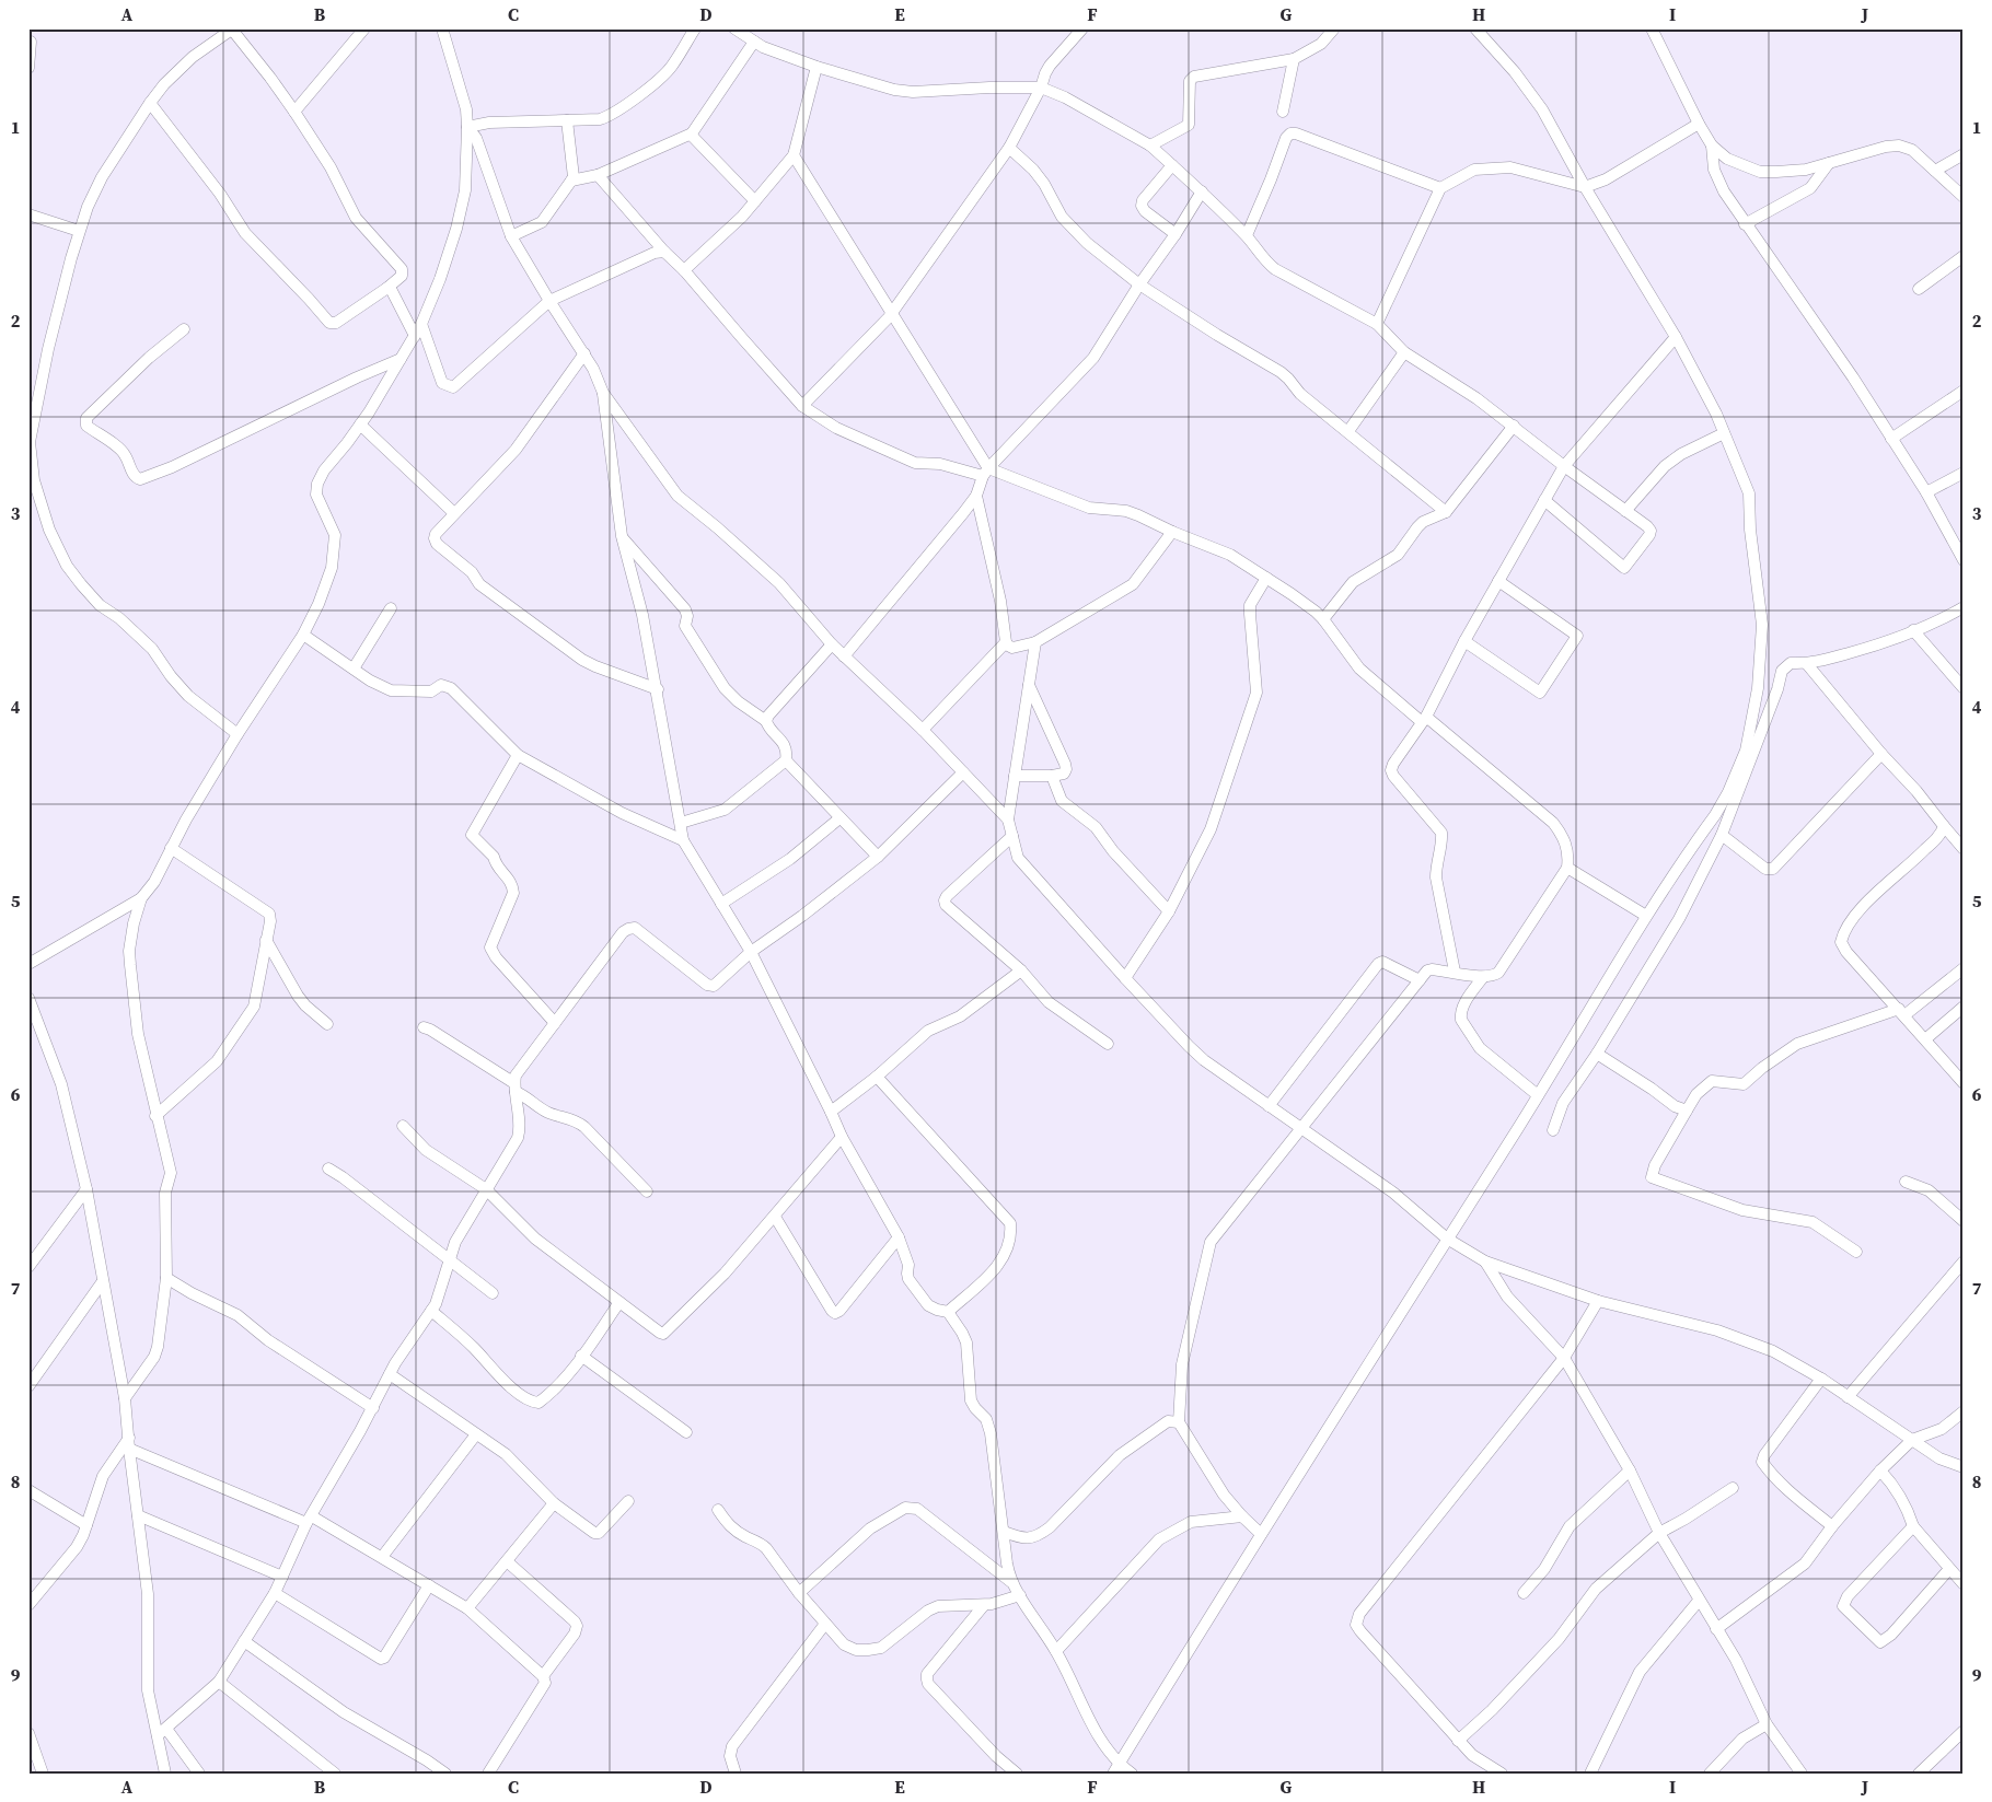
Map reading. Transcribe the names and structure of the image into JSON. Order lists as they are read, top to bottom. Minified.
{"grid":{"columns":["A","B","C","D","E","F","G","H","I","J"],"rows":["1","2","3","4","5","6","7","8","9"]}}
